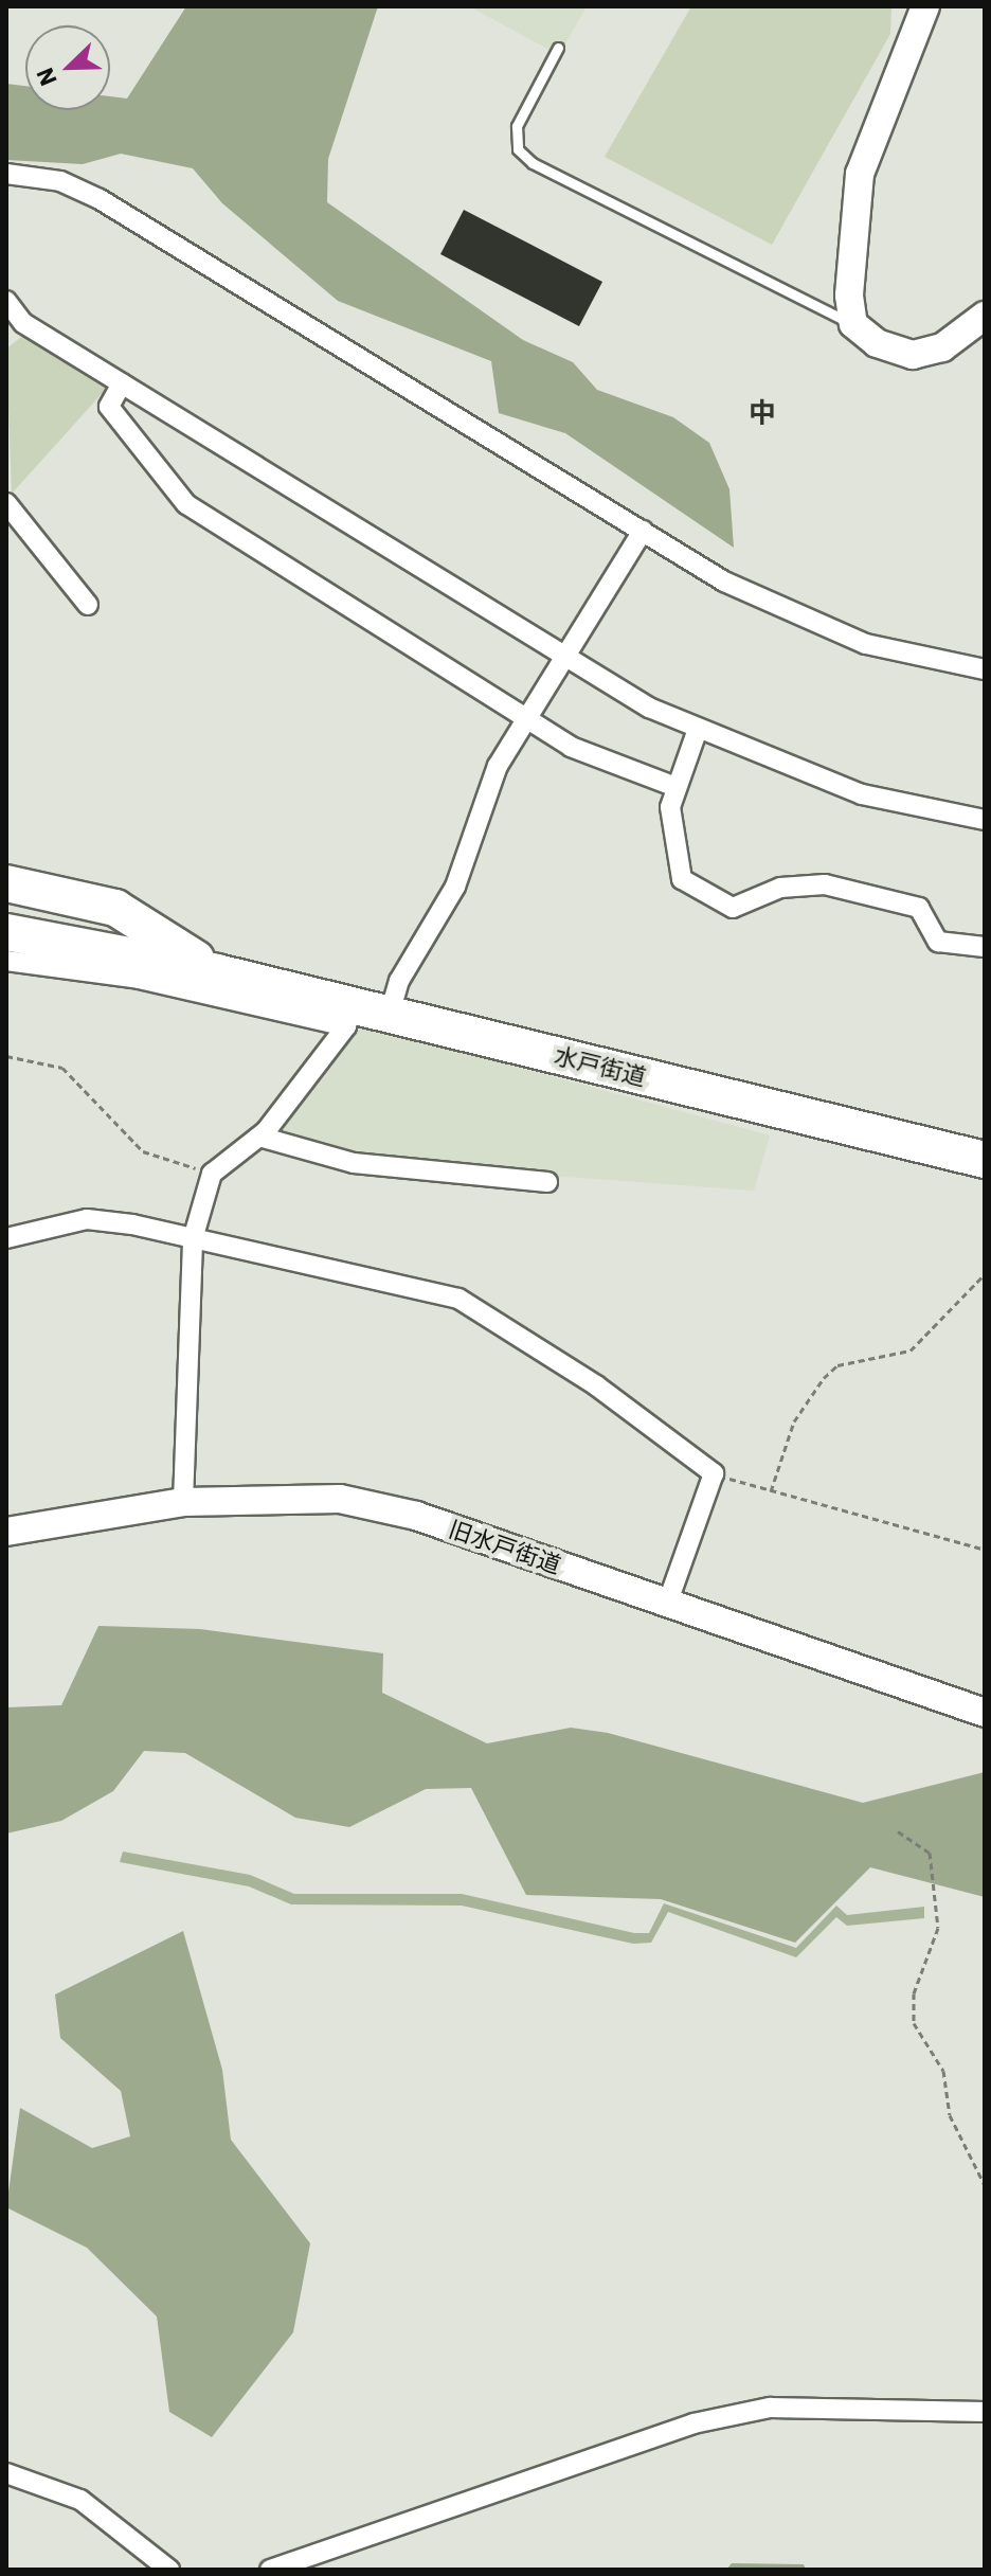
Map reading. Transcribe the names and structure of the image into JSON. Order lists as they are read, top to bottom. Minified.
{"streets":{"highway":["水戸街道"],"street":["旧水戸街道"]},"districts":["中"],"north":"bottom left"}
